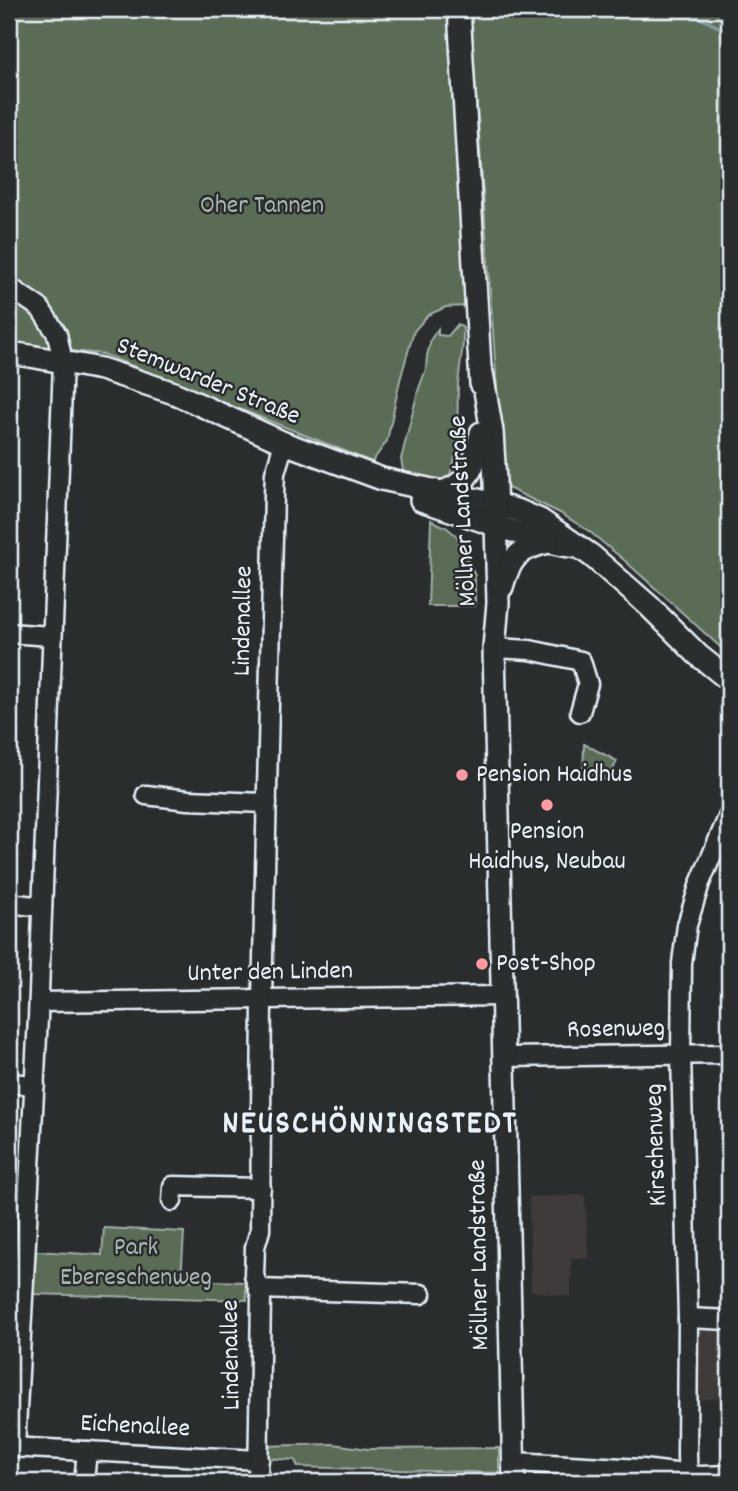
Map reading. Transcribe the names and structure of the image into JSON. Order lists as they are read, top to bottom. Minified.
{"streets":{"main road":["Stemwarder Straße","Möllner Landstraße"],"street":["Lindenallee","Unter den Linden","Rosenweg","Kirschenweg","Eichenallee"]},"crossings":[["Stemwarder Straße","Möllner Landstraße"],["Stemwarder Straße","Lindenallee"],["Möllner Landstraße","Unter den Linden"],["Möllner Landstraße","Rosenweg"],["Lindenallee","Unter den Linden"],["Lindenallee","Eichenallee"],["Rosenweg","Kirschenweg"]],"districts":["NEUSCHÖNNINGSTEDT"],"parks":["Oher Tannen","Park Ebereschenweg"],"places":["Pension Haidhus","Pension Haidhus, Neubau","Post-Shop"]}
